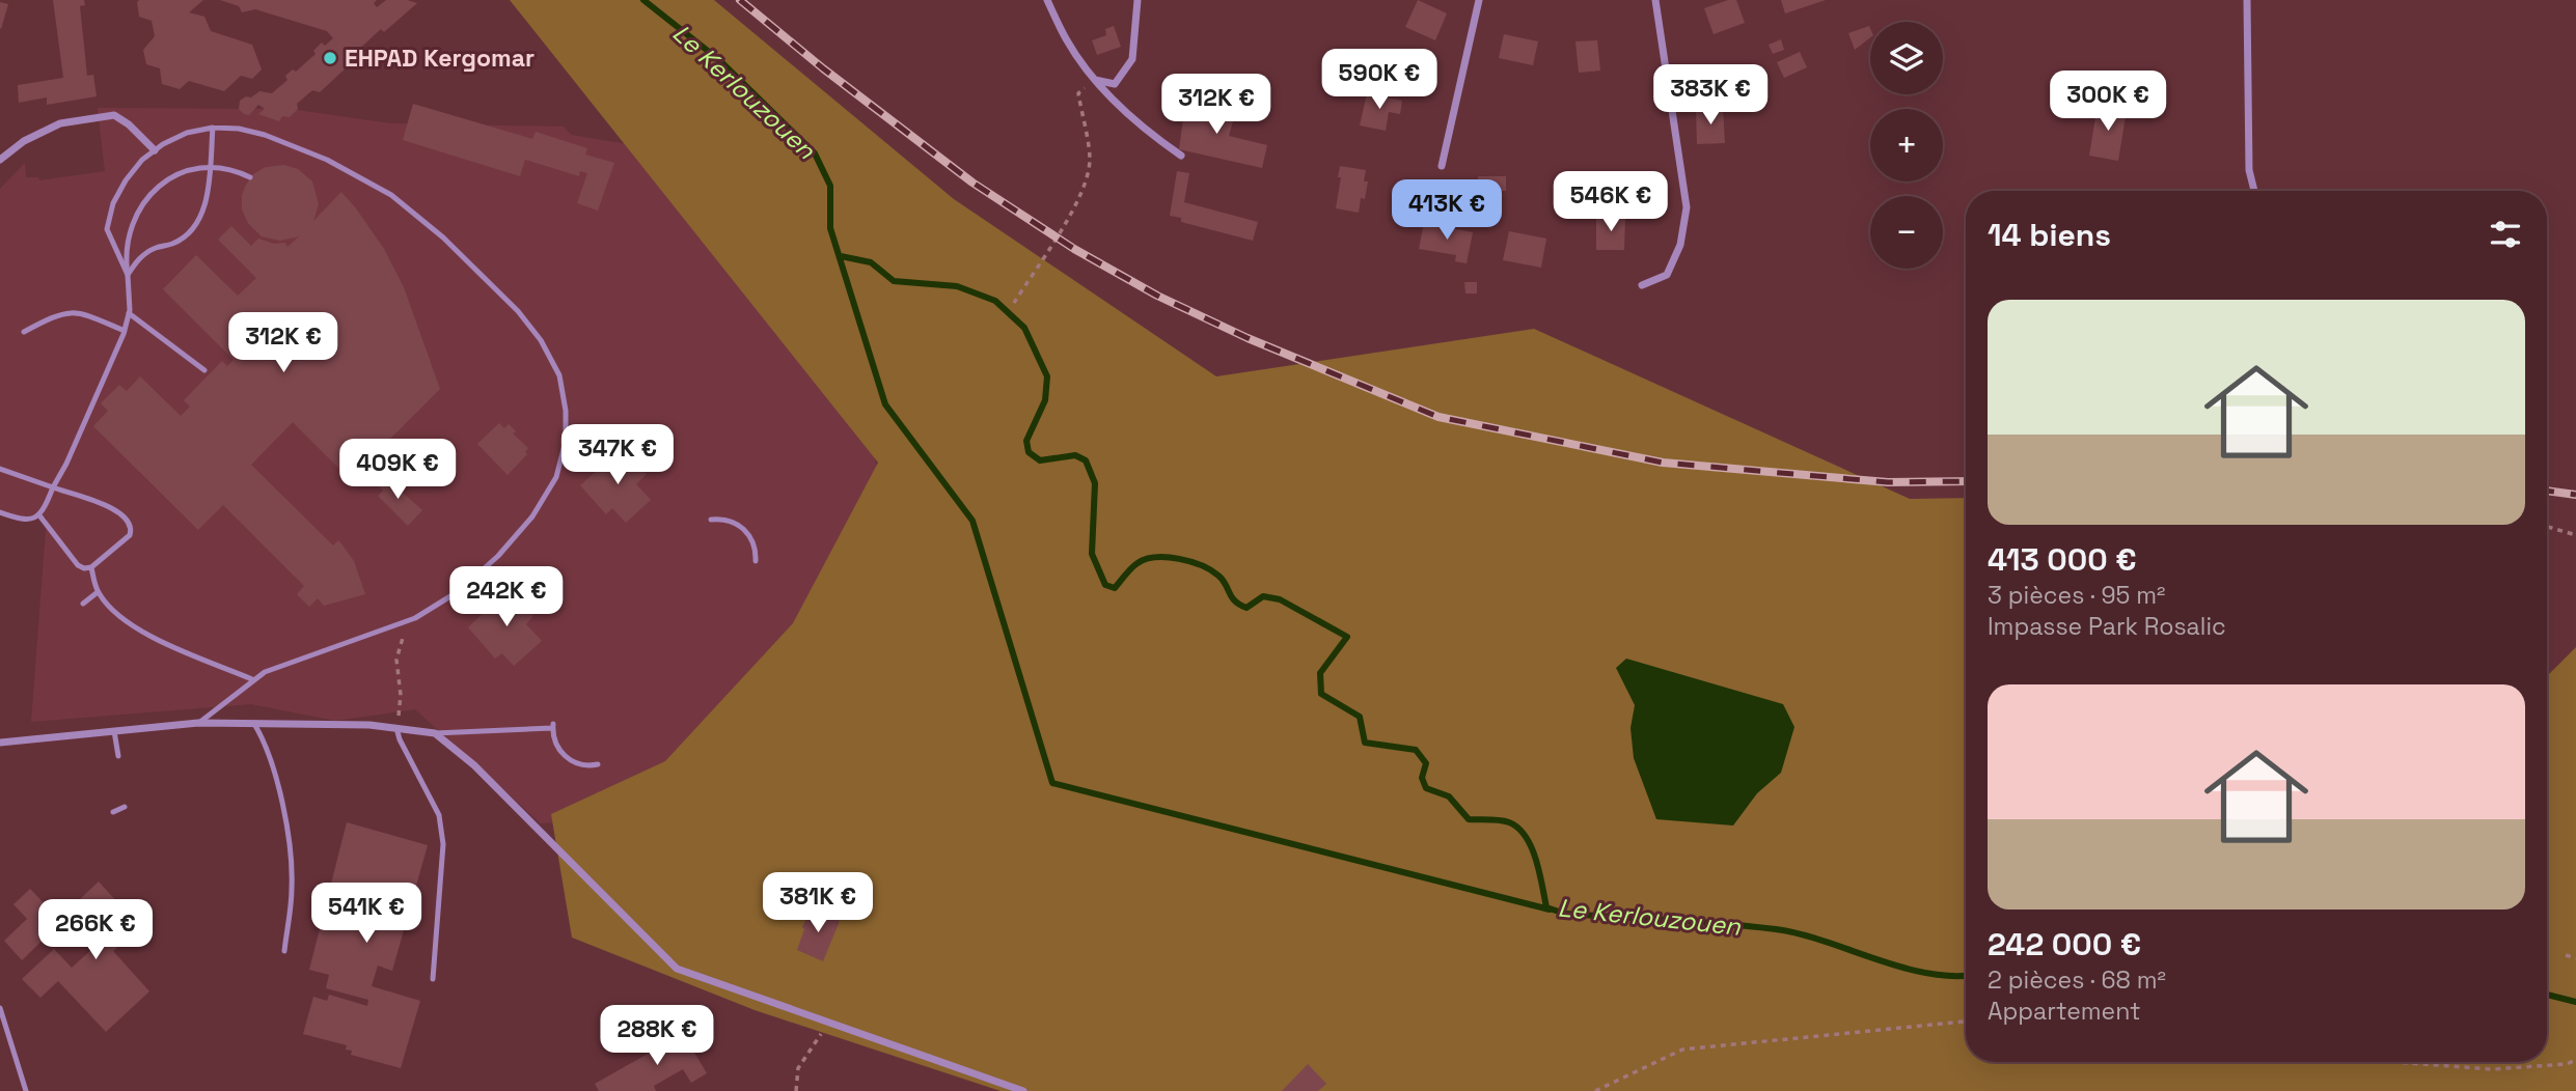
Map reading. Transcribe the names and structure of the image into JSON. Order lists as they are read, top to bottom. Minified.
{"water":["Le Kerlouzouen"],"places":["EHPAD Kergomar"],"page":{"map_buttons":["+","−"],"price":["590K €","383K €","300K €","312K €","546K €","413K €","312K €","347K €","409K €","242K €","381K €","541K €","266K €","288K €"],"heading":"14 biens","list":[{"name":"413 000 €","note":"3 pièces · 95 m² · Impasse Park Rosalic"},{"name":"242 000 €","note":"2 pièces · 68 m² · Appartement"}]}}
